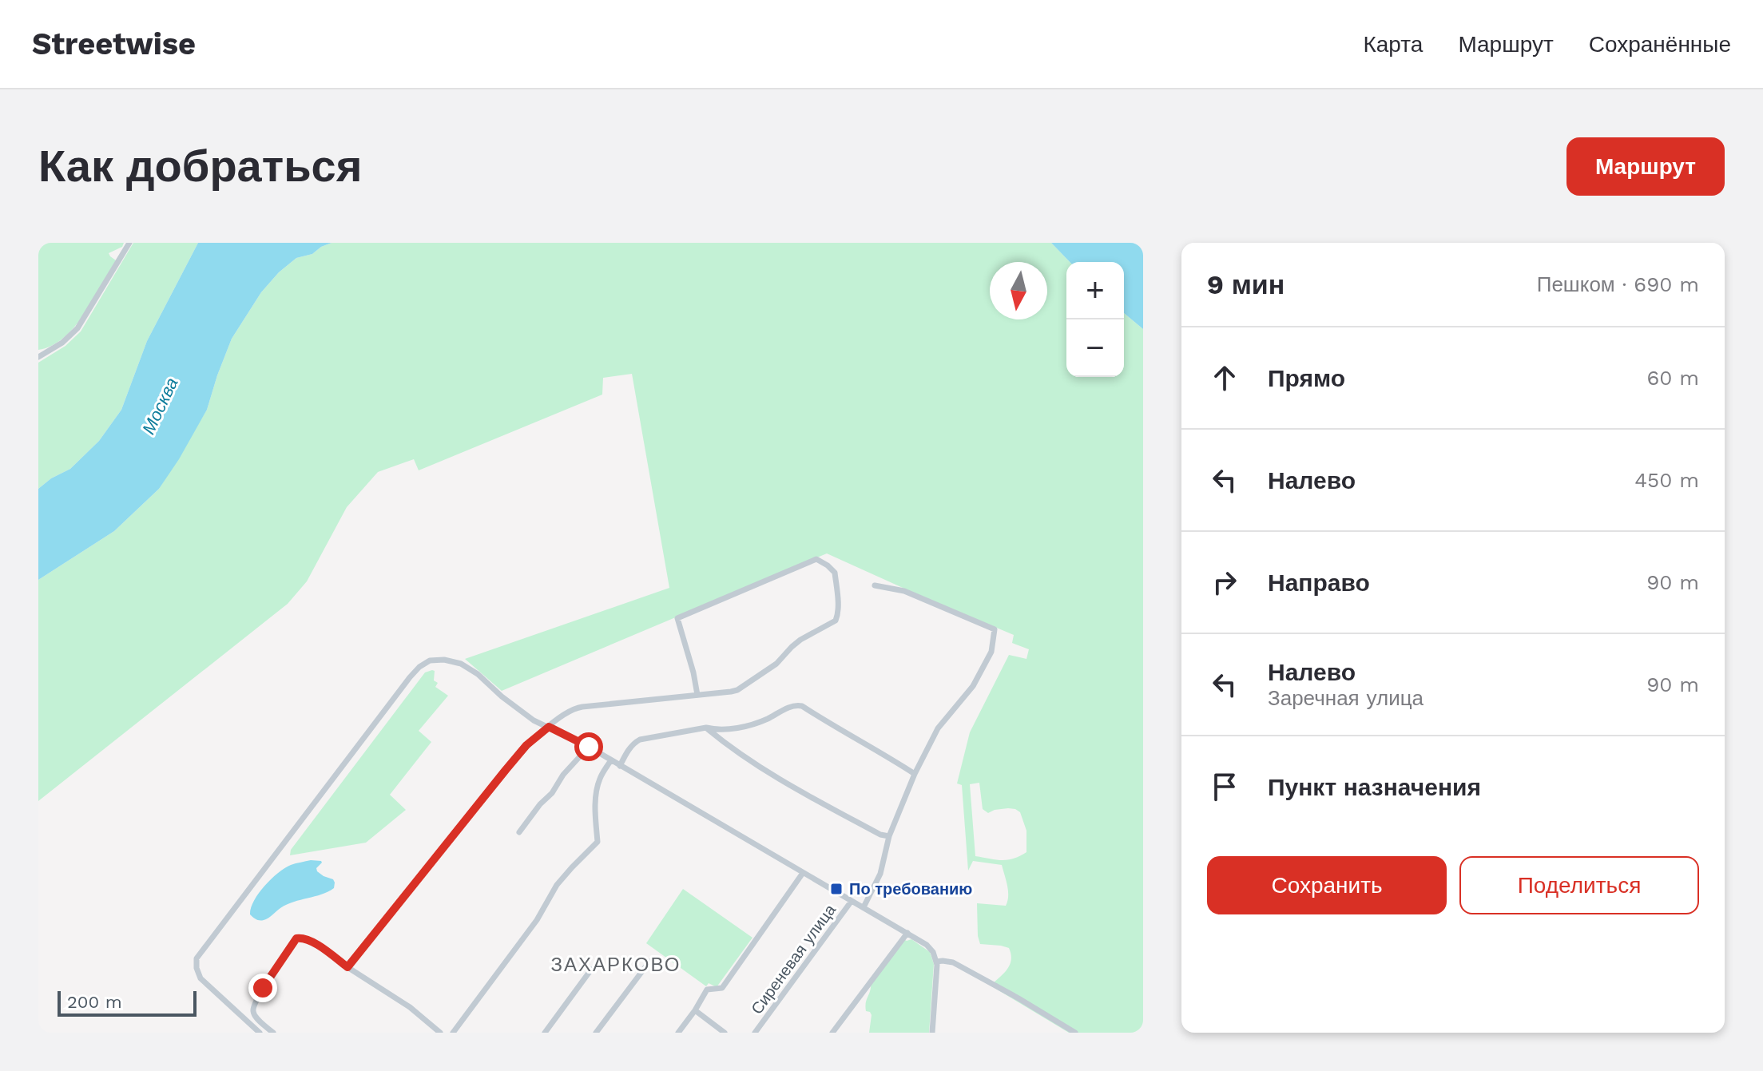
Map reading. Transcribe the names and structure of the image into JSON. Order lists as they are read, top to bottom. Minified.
{"streets":{"street":["Сиреневая улица"]},"districts":["ЗАХАРКОВО"],"water":["Москва"],"places":{"transit":["По требованию"]},"scale_bar":"200 m","north":"bottom","page":{"header":"Streetwise","nav":["Карта","Маршрут","Сохранённые"],"buttons":["Маршрут",["Сохранить","Поделиться"]],"title":"Как добраться","heading":["9 мин","Пешком · 690 m"],"map_buttons":["+","−"],"list":[["Прямо","60 m"],["Налево","450 m"],["Направо","90 m"],["Налево","Заречная улица","90 m"],"Пункт назначения"],"scale":"200 m"}}
